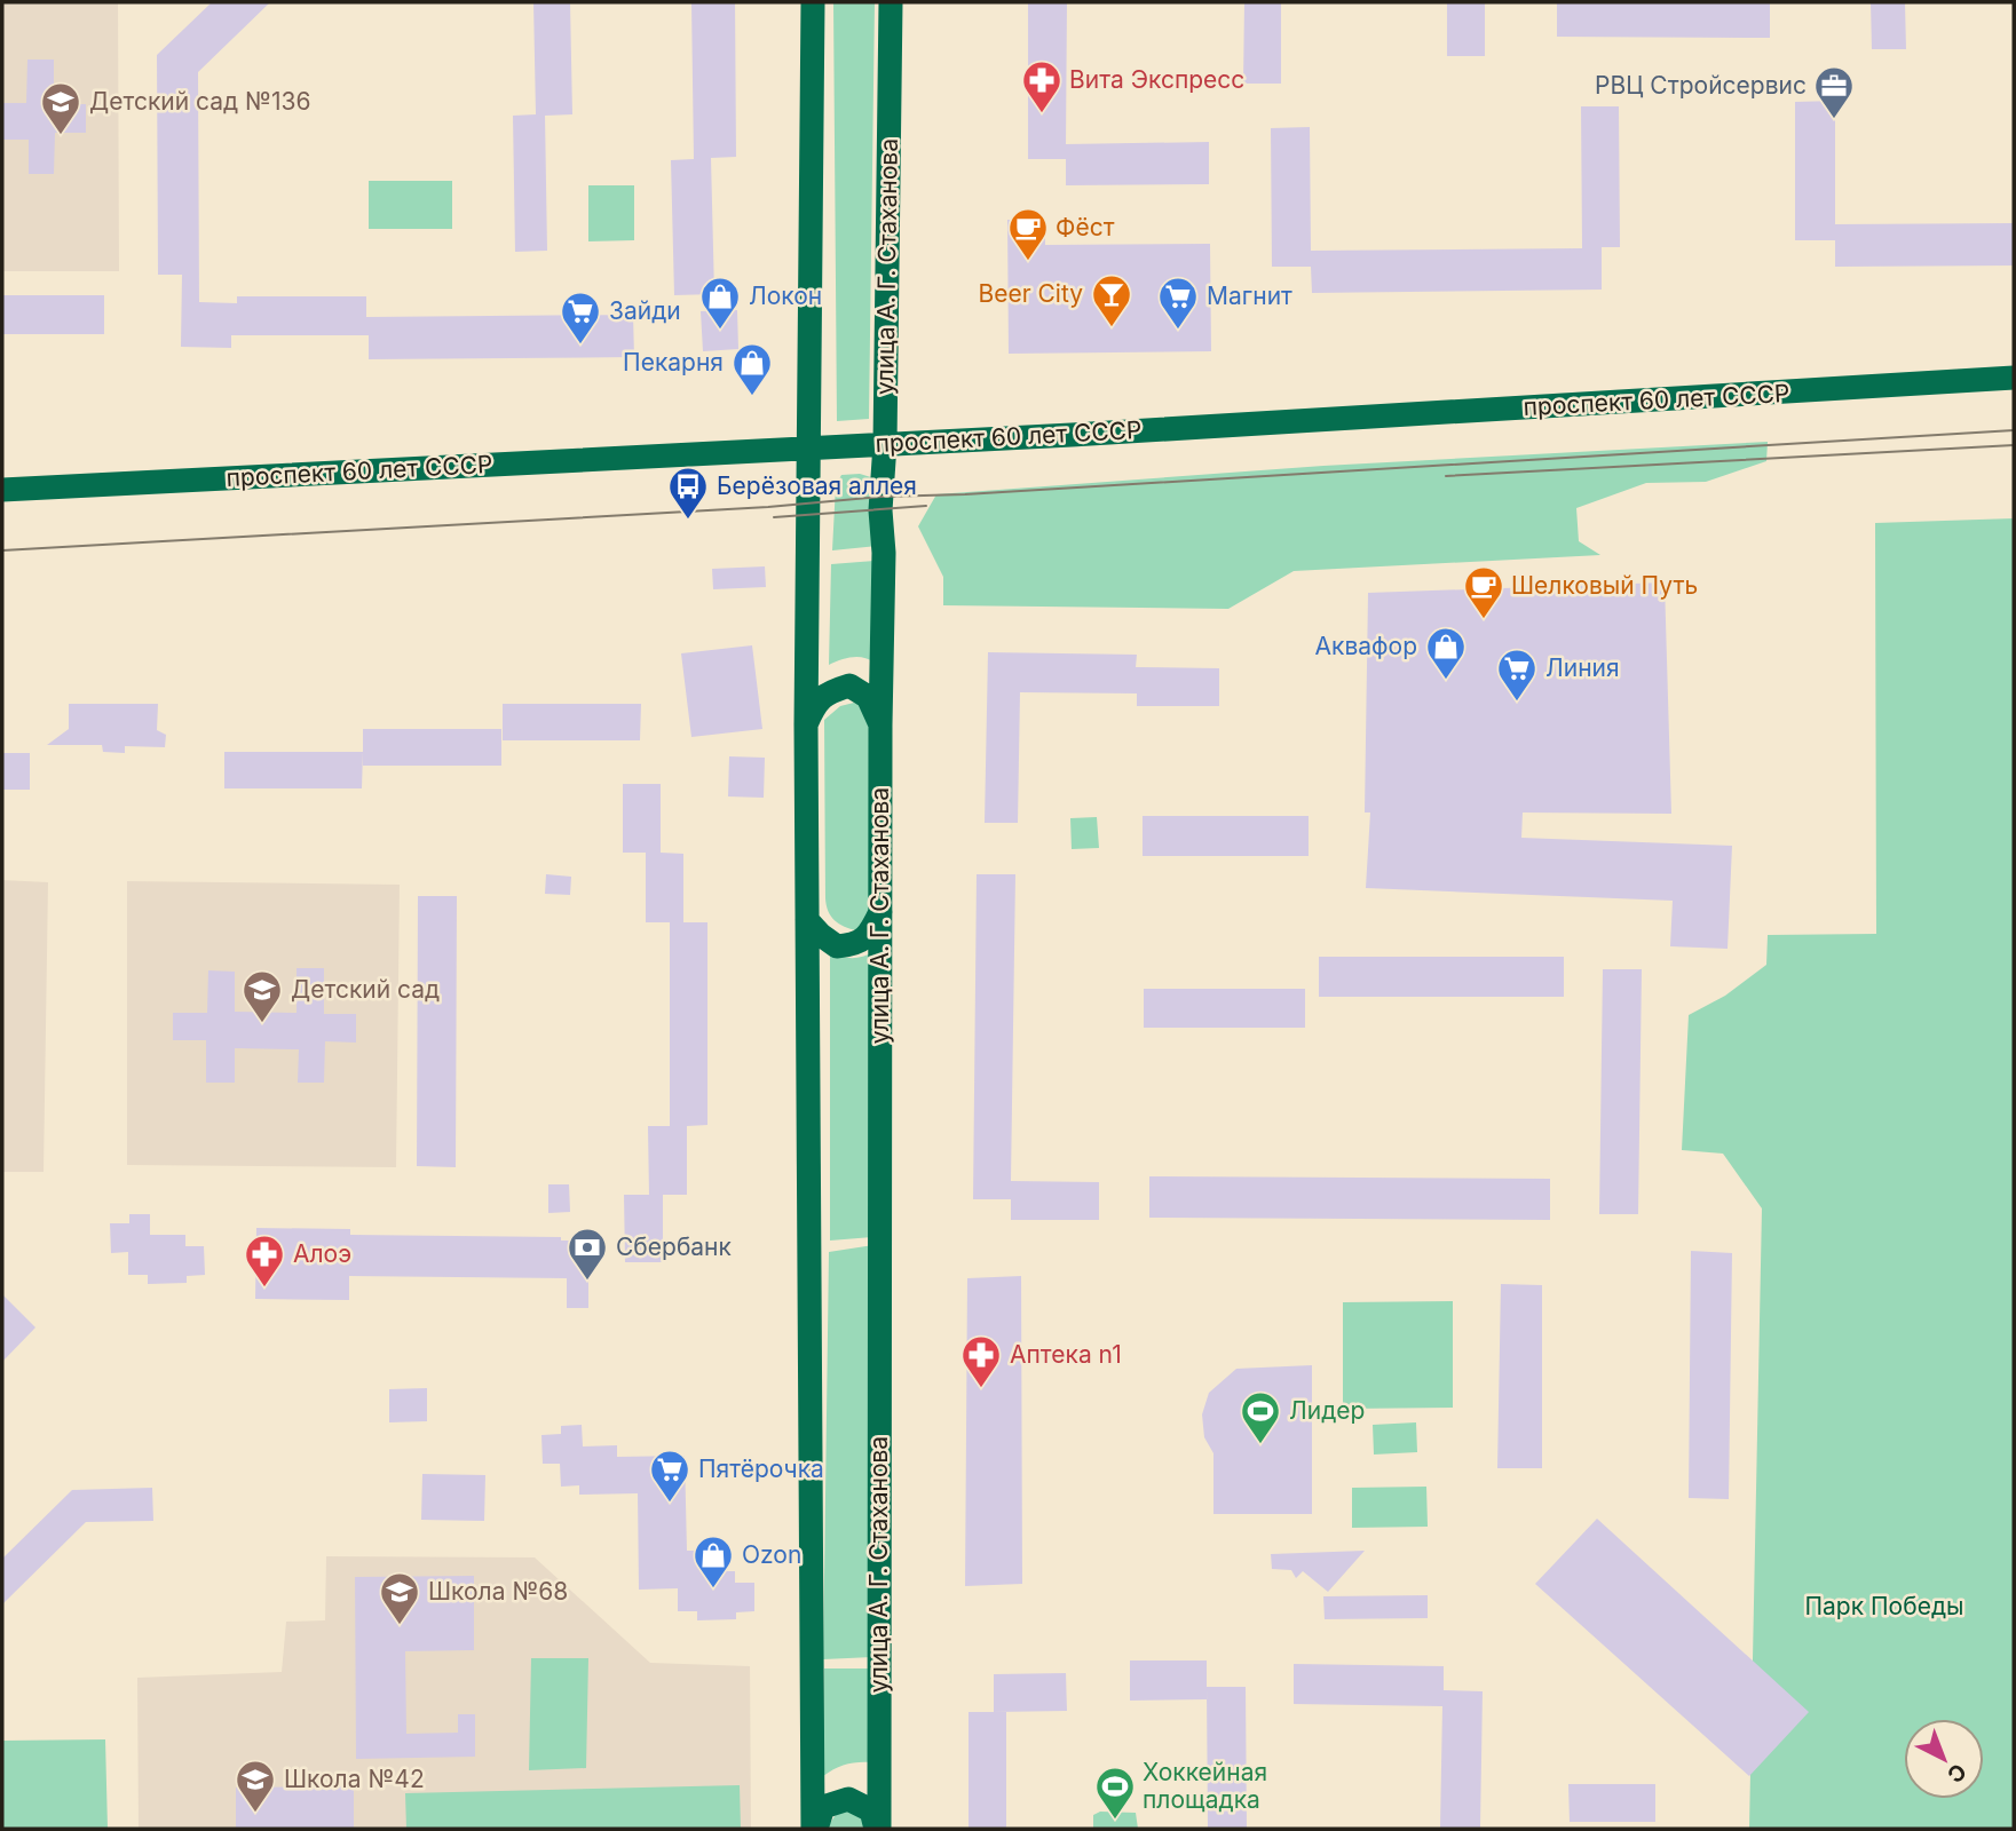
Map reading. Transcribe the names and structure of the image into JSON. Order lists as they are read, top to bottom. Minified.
{"streets":{"main road":["улица А. Г. Стаханова","проспект 60 лет СССР"]},"crossings":[["улица А. Г. Стаханова","проспект 60 лет СССР"]],"parks":["Парк Победы"],"places":{"pharmacy":["Вита Экспресс","Алоэ","Аптека n1"],"office":["РВЦ Стройсервис"],"school or university":["Детский сад №136","Детский сад","Школа №68","Школа №42"],"cafe":["Фёст","Шелковый Путь"],"bar":["Beer City"],"shop":["Локон","Пекарня","Аквафор","Ozon"],"supermarket":["Магнит","Зайди","Линия","Пятёрочка"],"bus stop":["Берёзовая аллея"],"bank":["Сбербанк"],"sports":["Лидер","Хоккейная площадка"]},"north":"bottom right"}
